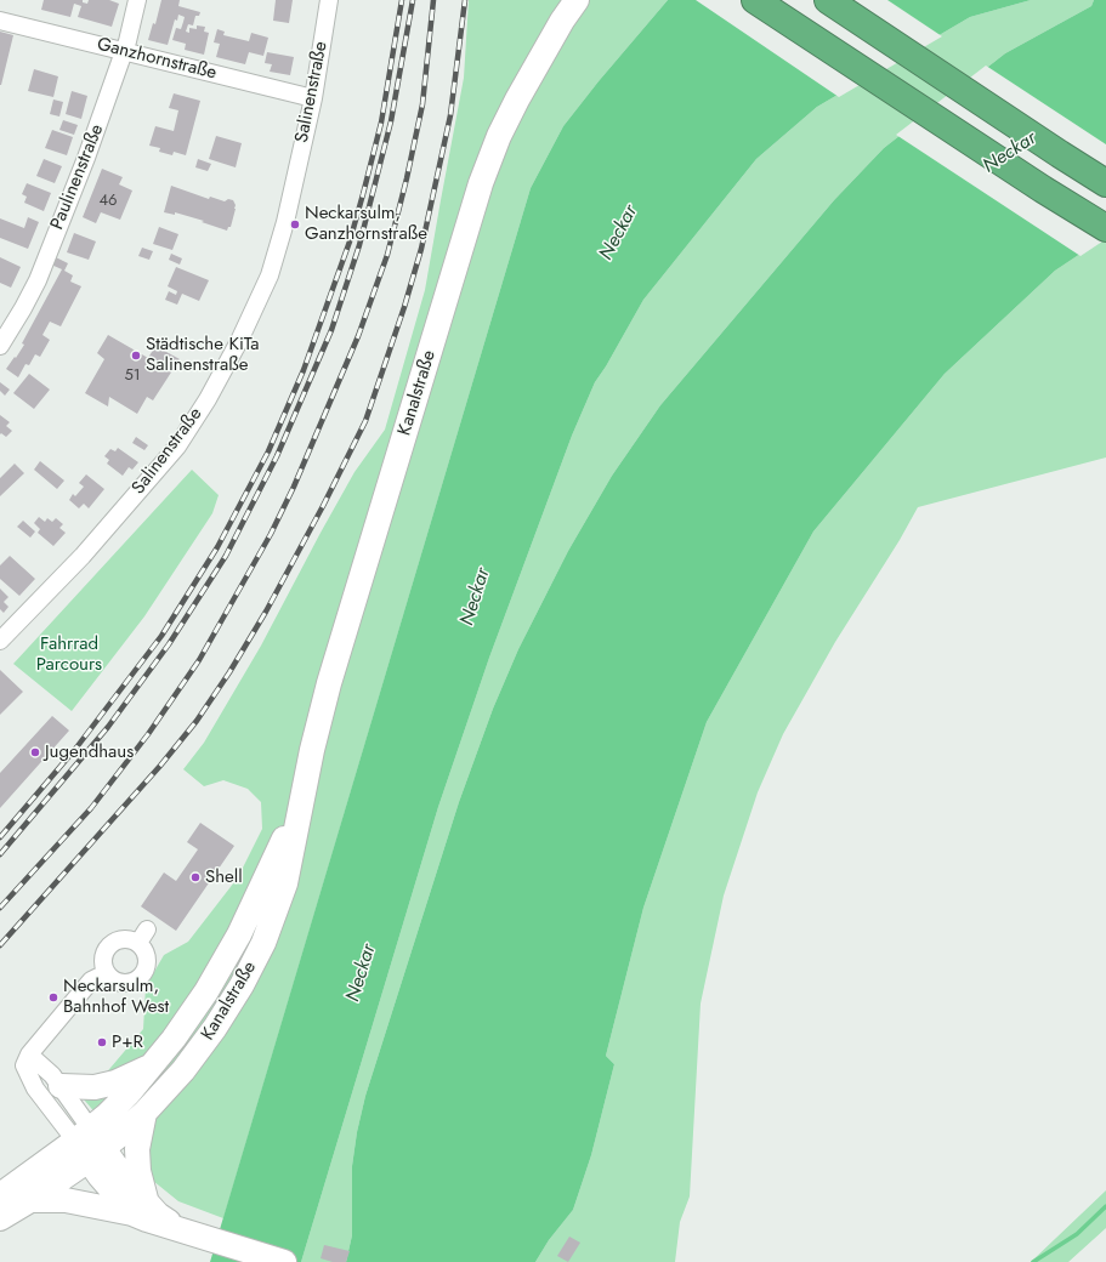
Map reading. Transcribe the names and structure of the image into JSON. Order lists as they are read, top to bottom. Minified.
{"streets":{"main road":["Kanalstraße"],"street":["Ganzhornstraße","Salinenstraße","Paulinenstraße"]},"crossings":[["Ganzhornstraße","Salinenstraße"],["Ganzhornstraße","Paulinenstraße"]],"water":["Neckar"],"parks":["Fahrrad Parcours"],"places":["Neckarsulm, Ganzhornstraße","Städtische KiTa Salinenstraße","Jugendhaus","Shell","Neckarsulm, Bahnhof West","P+R"],"house_numbers":["46","51"]}
